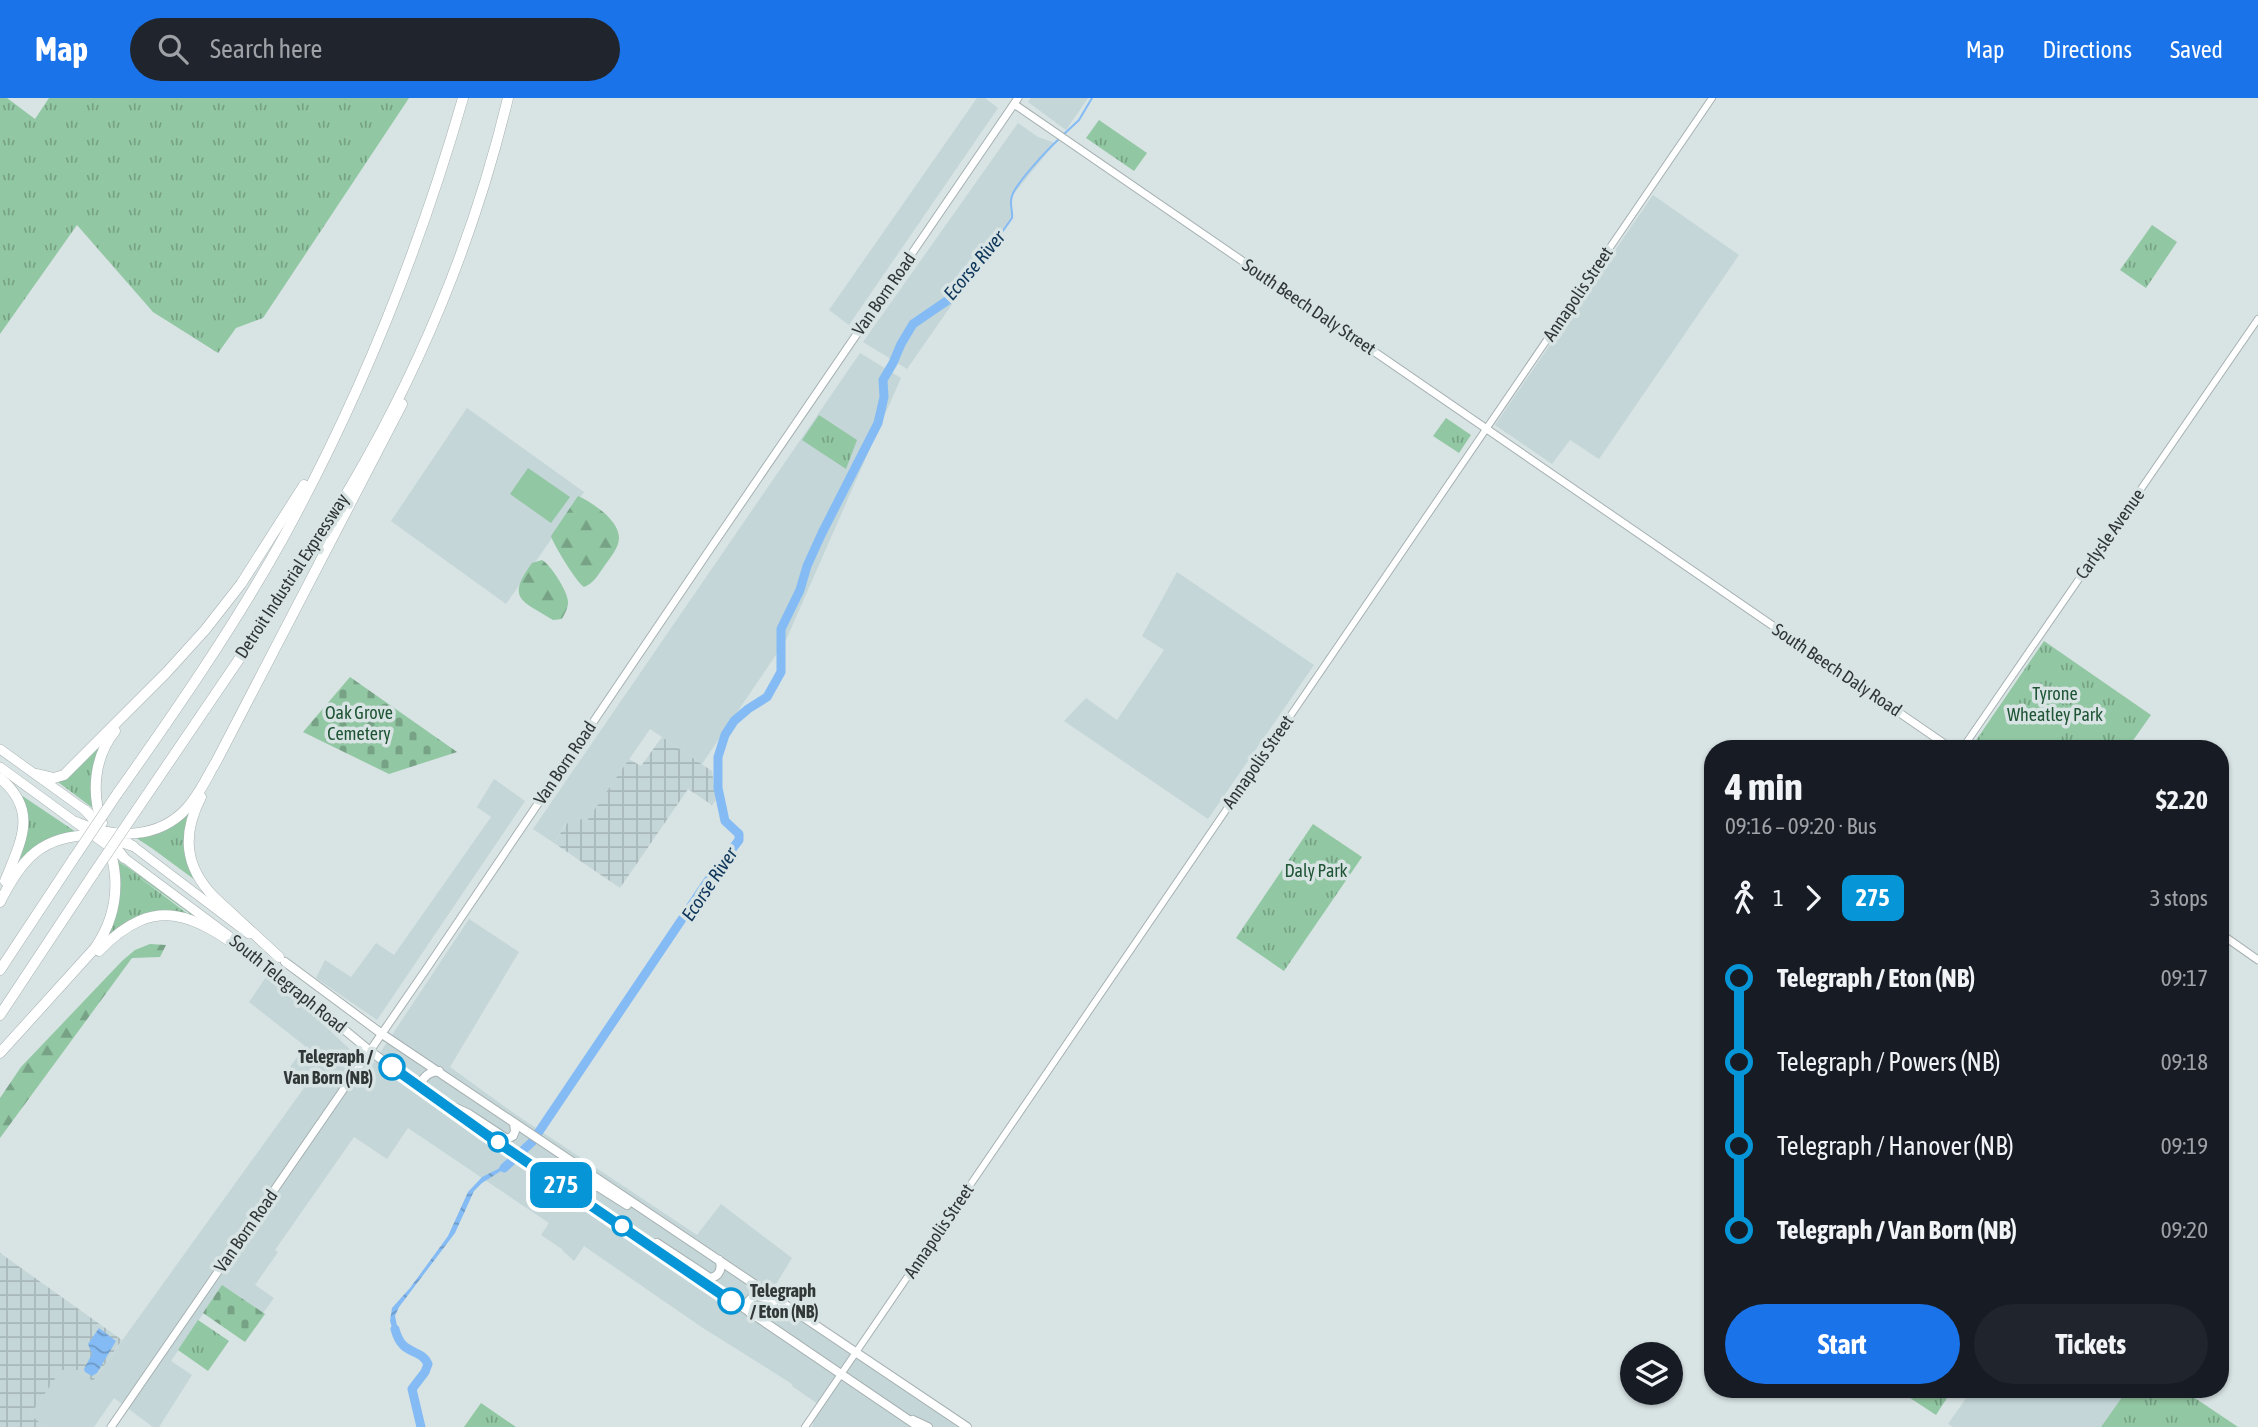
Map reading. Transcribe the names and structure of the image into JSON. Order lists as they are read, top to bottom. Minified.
{"streets":{"highway":["Detroit Industrial Expressway","South Telegraph Road"],"main road":["Van Born Road","South Beech Daly Street","South Beech Daly Road"],"street":["Annapolis Street","Carlysle Avenue"]},"crossings":[["Van Born Road","South Beech Daly Street"],["Van Born Road","South Telegraph Road"],["Annapolis Street","South Beech Daly Street"],["Annapolis Street","South Beech Daly Road"],["Annapolis Street","South Telegraph Road"],["South Beech Daly Street","South Beech Daly Road"]],"water":["Ecorse River"],"parks":["Tyrone Wheatley Park","Oak Grove Cemetery","Daly Park"],"places":["Telegraph / Van Born (NB)","Telegraph / Eton (NB)"],"lines":["bus line 275"],"page":{"header":"Map","search":"Search here","nav":["Map","Directions","Saved"],"on_map":"275","heading":["4 min","09:16 – 09:20 · Bus","$2.20"],"legs":["1","275","3 stops"],"list":[{"name":"Telegraph / Eton (NB)","value":"09:17"},{"name":"Telegraph / Powers (NB)","value":"09:18"},{"name":"Telegraph / Hanover (NB)","value":"09:19"},{"name":"Telegraph / Van Born (NB)","value":"09:20"}],"buttons":["Start","Tickets"]}}
